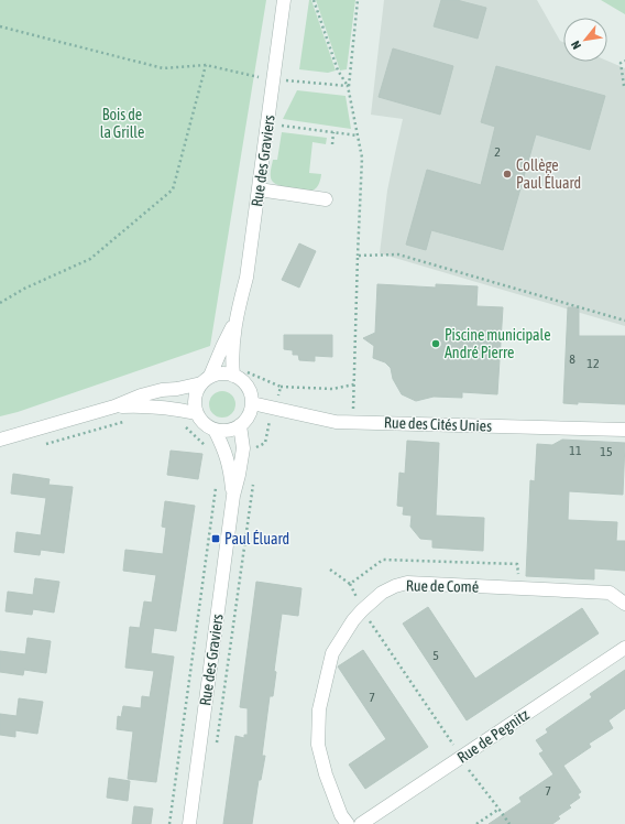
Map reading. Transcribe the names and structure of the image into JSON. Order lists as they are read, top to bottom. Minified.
{"streets":{"street":["Rue des Graviers","Rue des Cités Unies","Rue de Comé","Rue de Pegnitz"]},"crossings":[["Rue des Graviers","Rue des Cités Unies"]],"parks":["Bois de la Grille"],"places":{"other":["Collège Paul Éluard","Piscine municipale André Pierre"],"transit":["Paul Éluard"]},"house_numbers":["2","8","12","11","15","5","7","7"],"north":"bottom left"}
